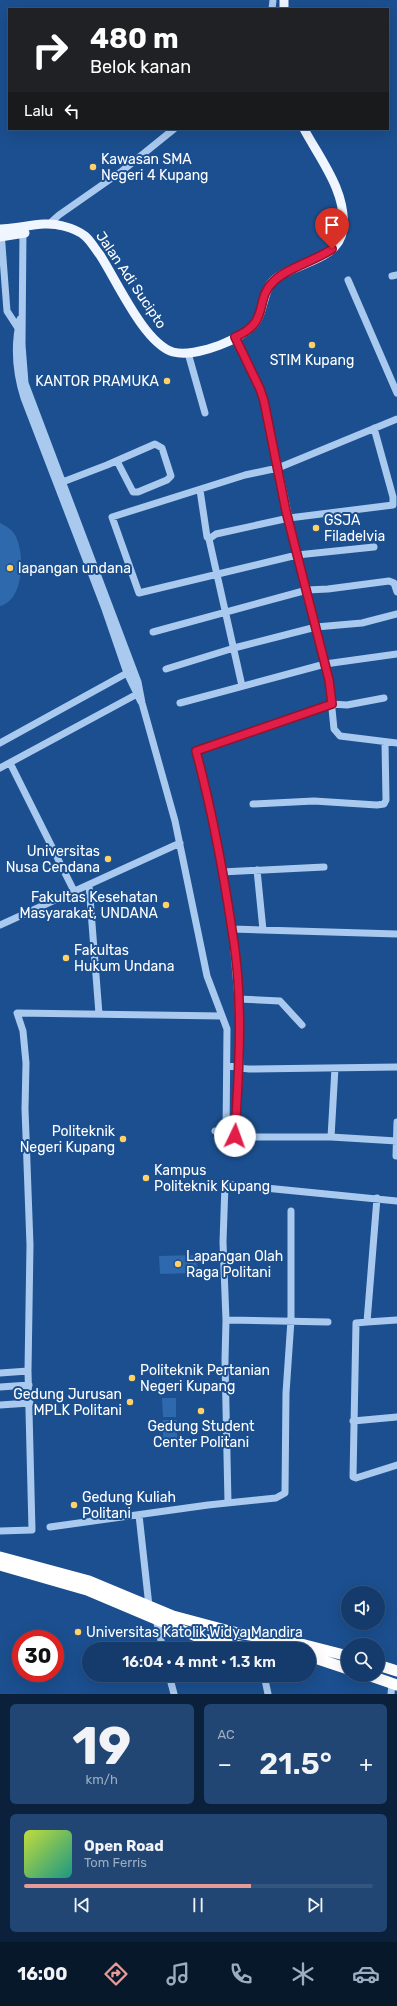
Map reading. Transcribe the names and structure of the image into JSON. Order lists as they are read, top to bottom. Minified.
{"streets":{"main road":["Jalan Adi Sucipto"]},"places":["Kawasan SMA Negeri 4 Kupang","STIM Kupang","KANTOR PRAMUKA","GSJA Filadelvia","lapangan undana","Universitas Nusa Cendana","Fakultas Kesehatan Masyarakat, UNDANA","Fakultas Hukum Undana","Politeknik Negeri Kupang","Kampus Politeknik Kupang","Lapangan Olah Raga Politani","Politeknik Pertanian Negeri Kupang","Gedung Jurusan MPLK Politani","Gedung Student Center Politani","Gedung Kuliah Politani","Universitas Katolik Widya Mandira"],"page":{"turn":["480 m","Belok kanan"],"then":"Lalu","limit":"30","trip":"16:04 · 4 mnt · 1.3 km","tile":[["19","km/h"],"AC"],"heat":["−","21.5°","+"],"song":["Open Road","Tom Ferris"],"tabs":"16:00"}}
